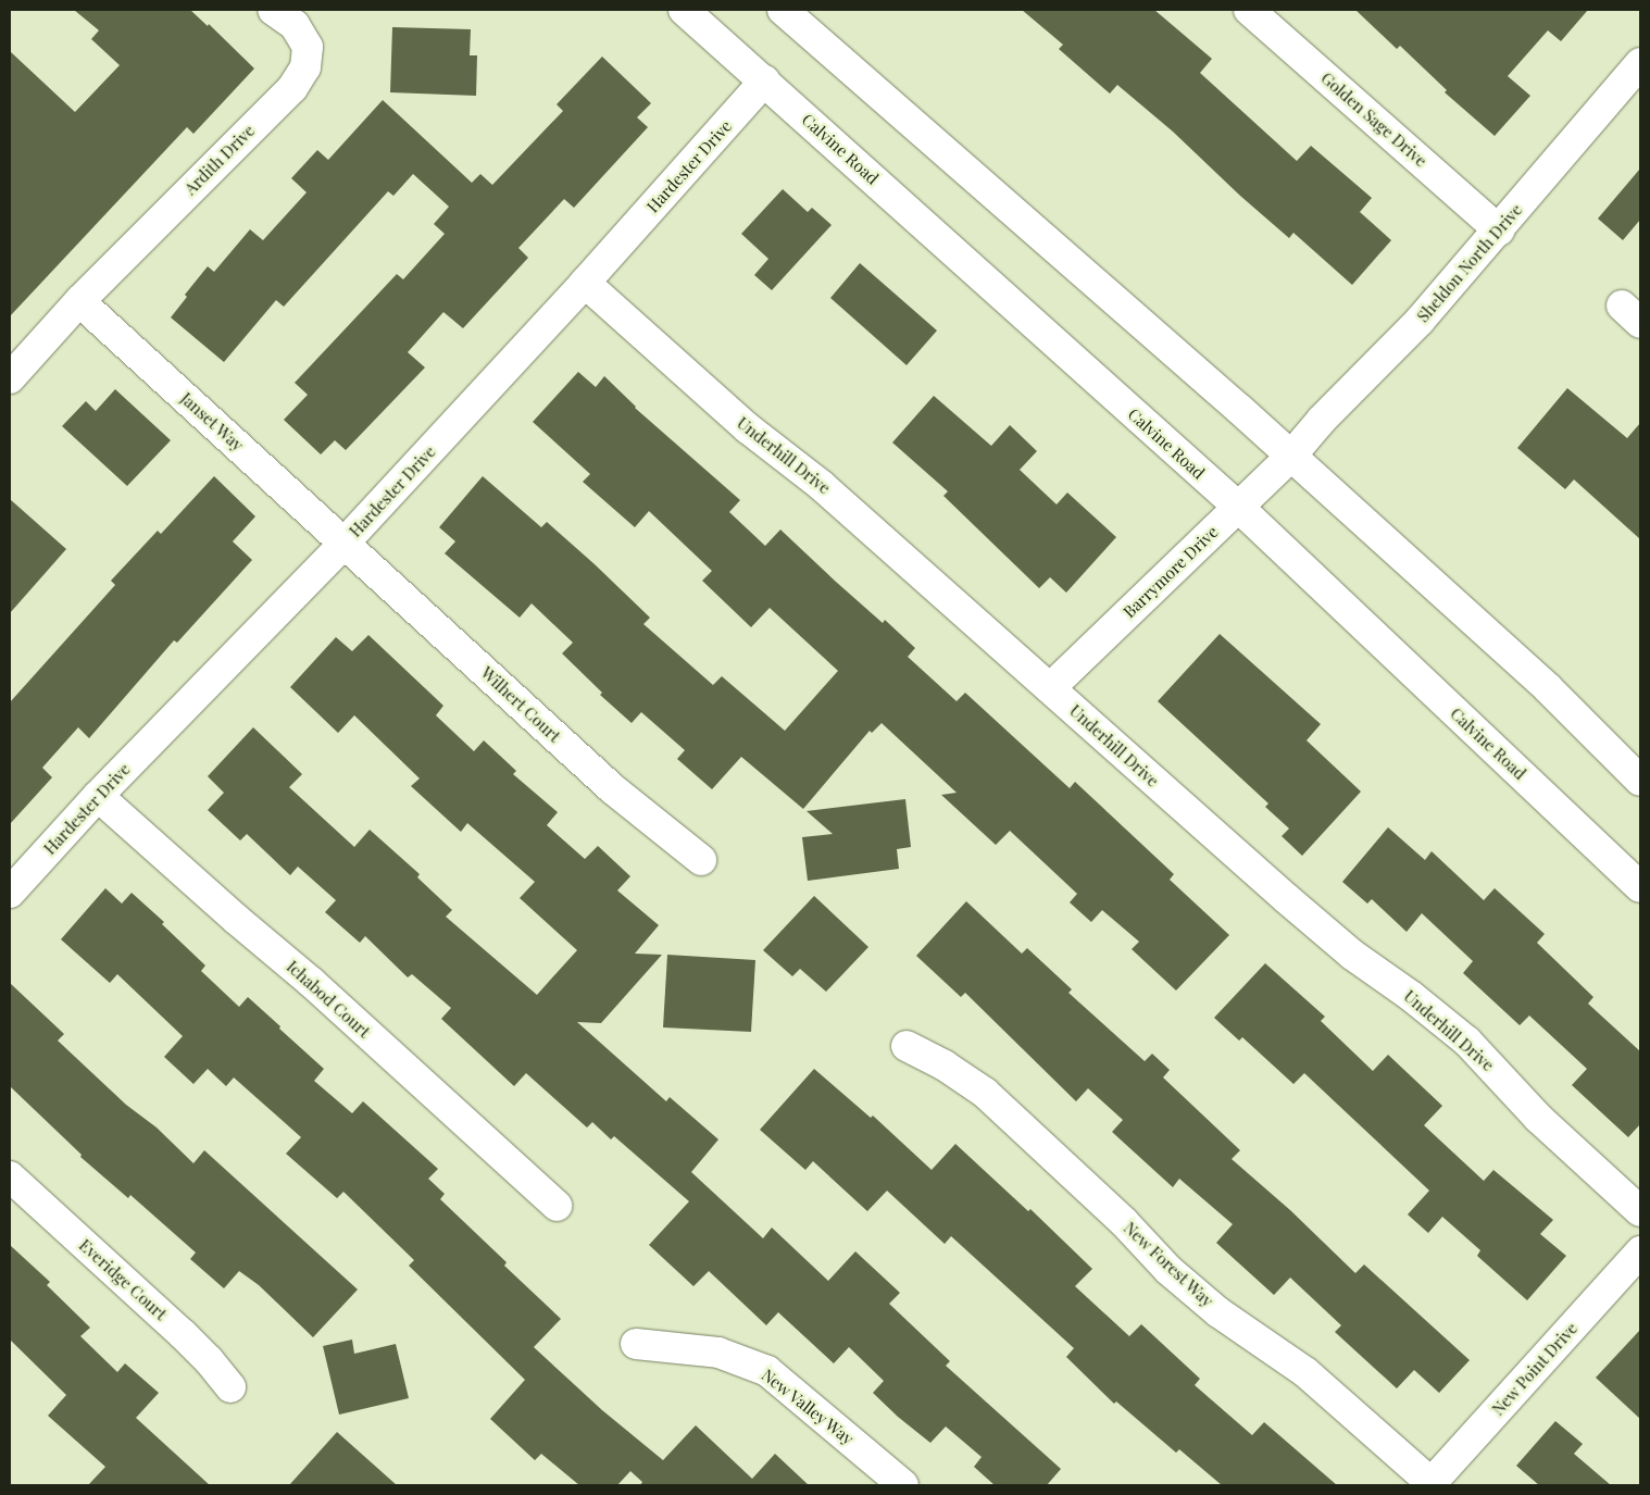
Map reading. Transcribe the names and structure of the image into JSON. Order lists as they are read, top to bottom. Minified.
{"streets":{"street":["Golden Sage Drive","Calvine Road","Ardith Drive","Hardester Drive","Sheldon North Drive","Janset Way","Underhill Drive","Barrymore Drive","Wilhert Court","Ichabod Court","New Forest Way","Everidge Court","New Point Drive","New Valley Way"]},"crossings":[["Golden Sage Drive","Sheldon North Drive"],["Calvine Road","Hardester Drive"],["Calvine Road","Barrymore Drive"],["Ardith Drive","Janset Way"],["Hardester Drive","Janset Way"],["Hardester Drive","Underhill Drive"],["Hardester Drive","Wilhert Court"],["Hardester Drive","Ichabod Court"],["Sheldon North Drive","Barrymore Drive"],["Janset Way","Wilhert Court"],["Underhill Drive","Barrymore Drive"],["New Forest Way","New Point Drive"]]}
